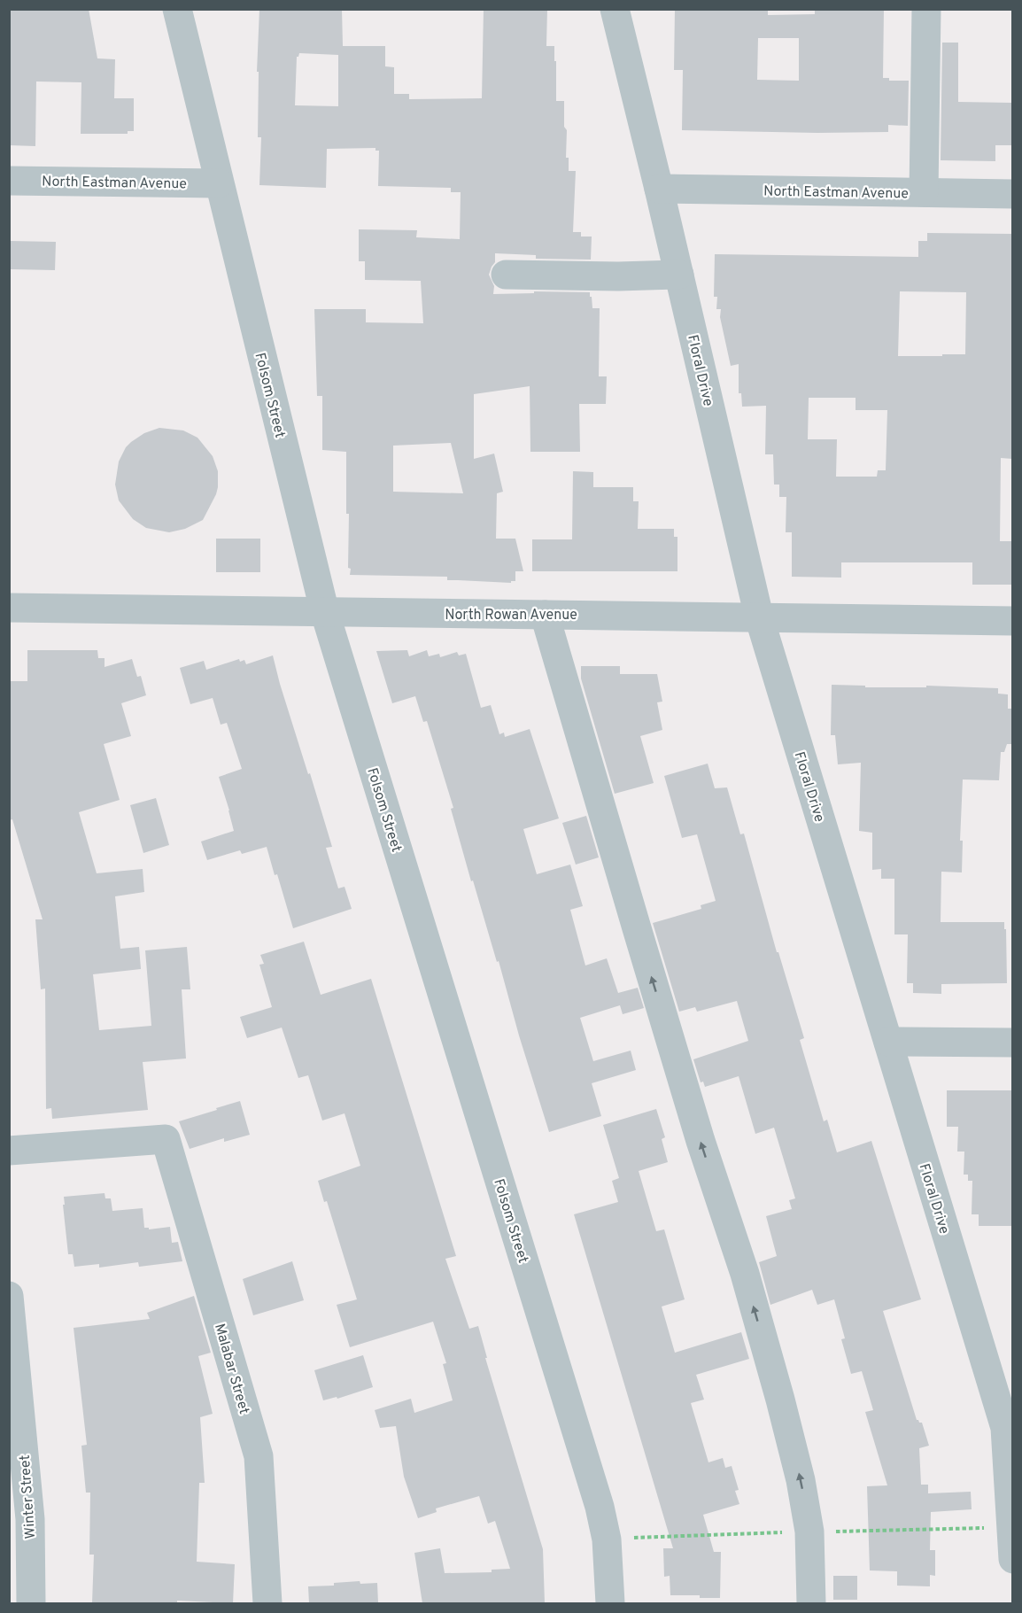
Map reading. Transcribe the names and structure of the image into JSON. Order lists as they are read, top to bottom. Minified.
{"streets":{"street":["North Eastman Avenue","Floral Drive","Folsom Street","North Rowan Avenue","Malabar Street","Winter Street"]},"crossings":[["North Eastman Avenue","Floral Drive"],["North Eastman Avenue","Folsom Street"],["Floral Drive","North Rowan Avenue"],["Folsom Street","North Rowan Avenue"]]}
